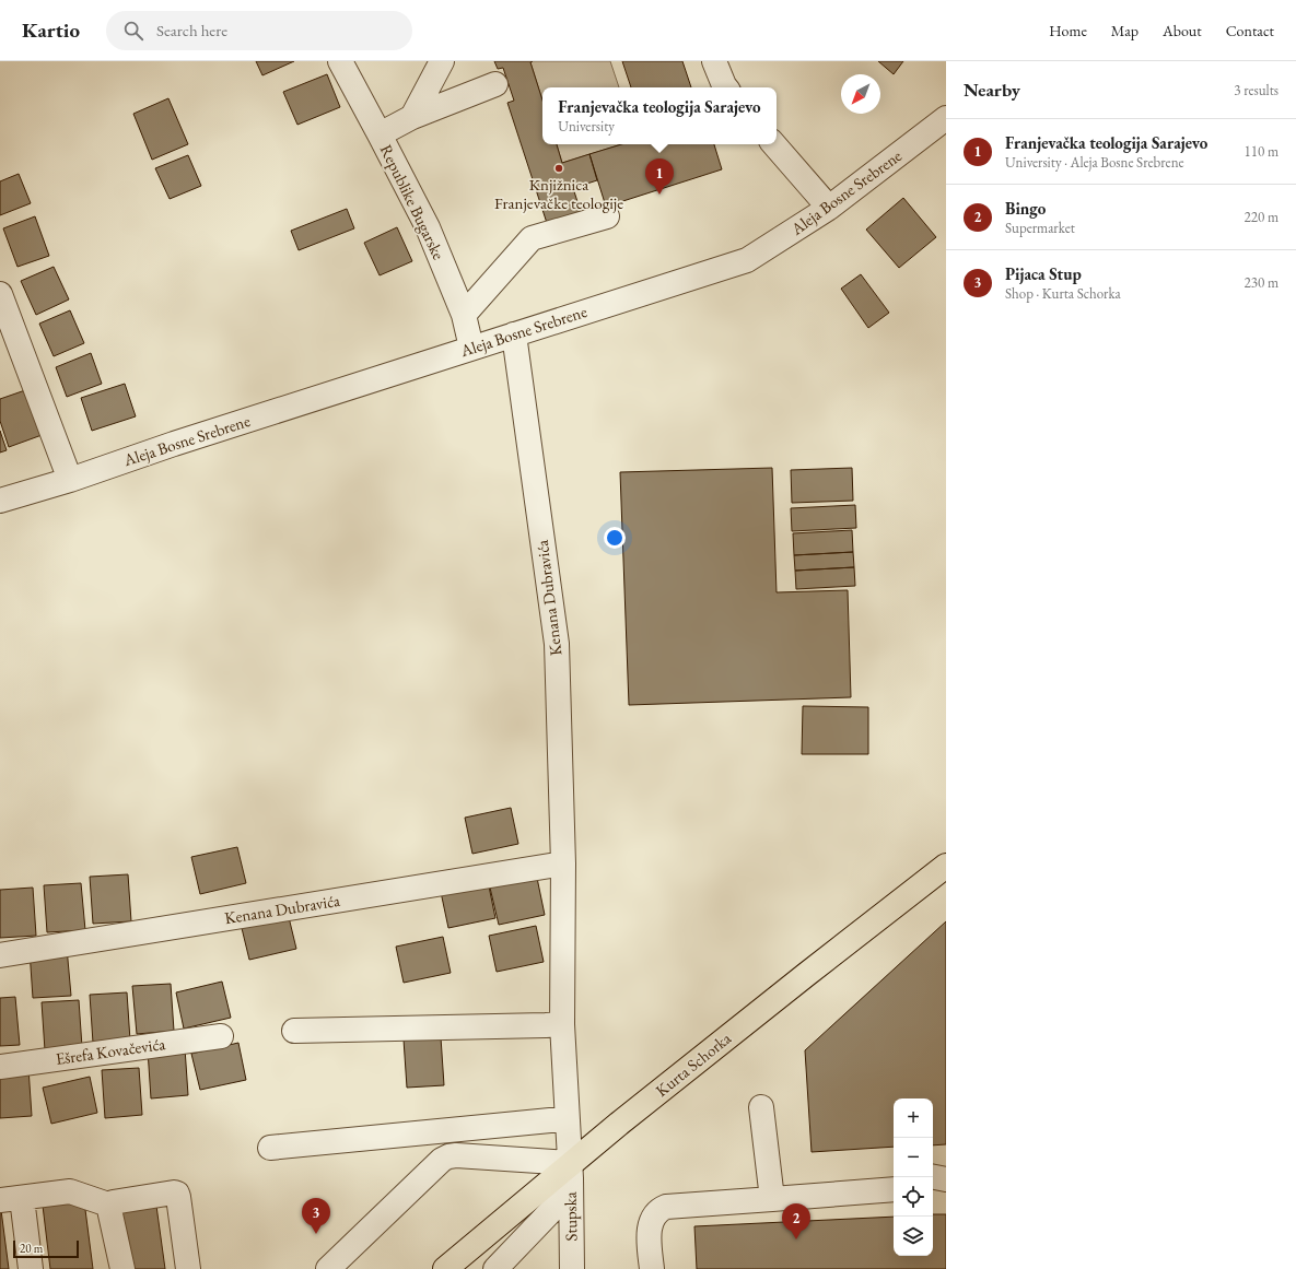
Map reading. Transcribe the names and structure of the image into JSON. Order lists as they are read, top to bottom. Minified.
{"streets":{"main road":["Kurta Schorka"],"street":["Aleja Bosne Srebrene","Republike Bugarske","Kenana Dubravića","Ešrefa Kovačevića","Stupska"]},"crossings":[["Aleja Bosne Srebrene","Republike Bugarske"],["Aleja Bosne Srebrene","Kenana Dubravića"],["Kenana Dubravića","Kurta Schorka"],["Kenana Dubravića","Stupska"],["Kurta Schorka","Stupska"]],"places":["Knjižnica Franjevačke teologije"],"scale_bar":"20 m","north":"bottom left","page":{"header":"Kartio","search":"Search here","nav":["Home","Map","About","Contact"],"heading":["Nearby","3 results"],"popup":["Franjevačka teologija Sarajevo","University"],"list":[{"mark":"1","name":"Franjevačka teologija Sarajevo","note":"University · Aleja Bosne Srebrene","value":"110 m"},{"mark":"2","name":"Bingo","note":"Supermarket","value":"220 m"},{"mark":"3","name":"Pijaca Stup","note":"Shop · Kurta Schorka","value":"230 m"}],"pins":["1","3","2"],"map_buttons":["+","−"],"scale":"20 m"}}
